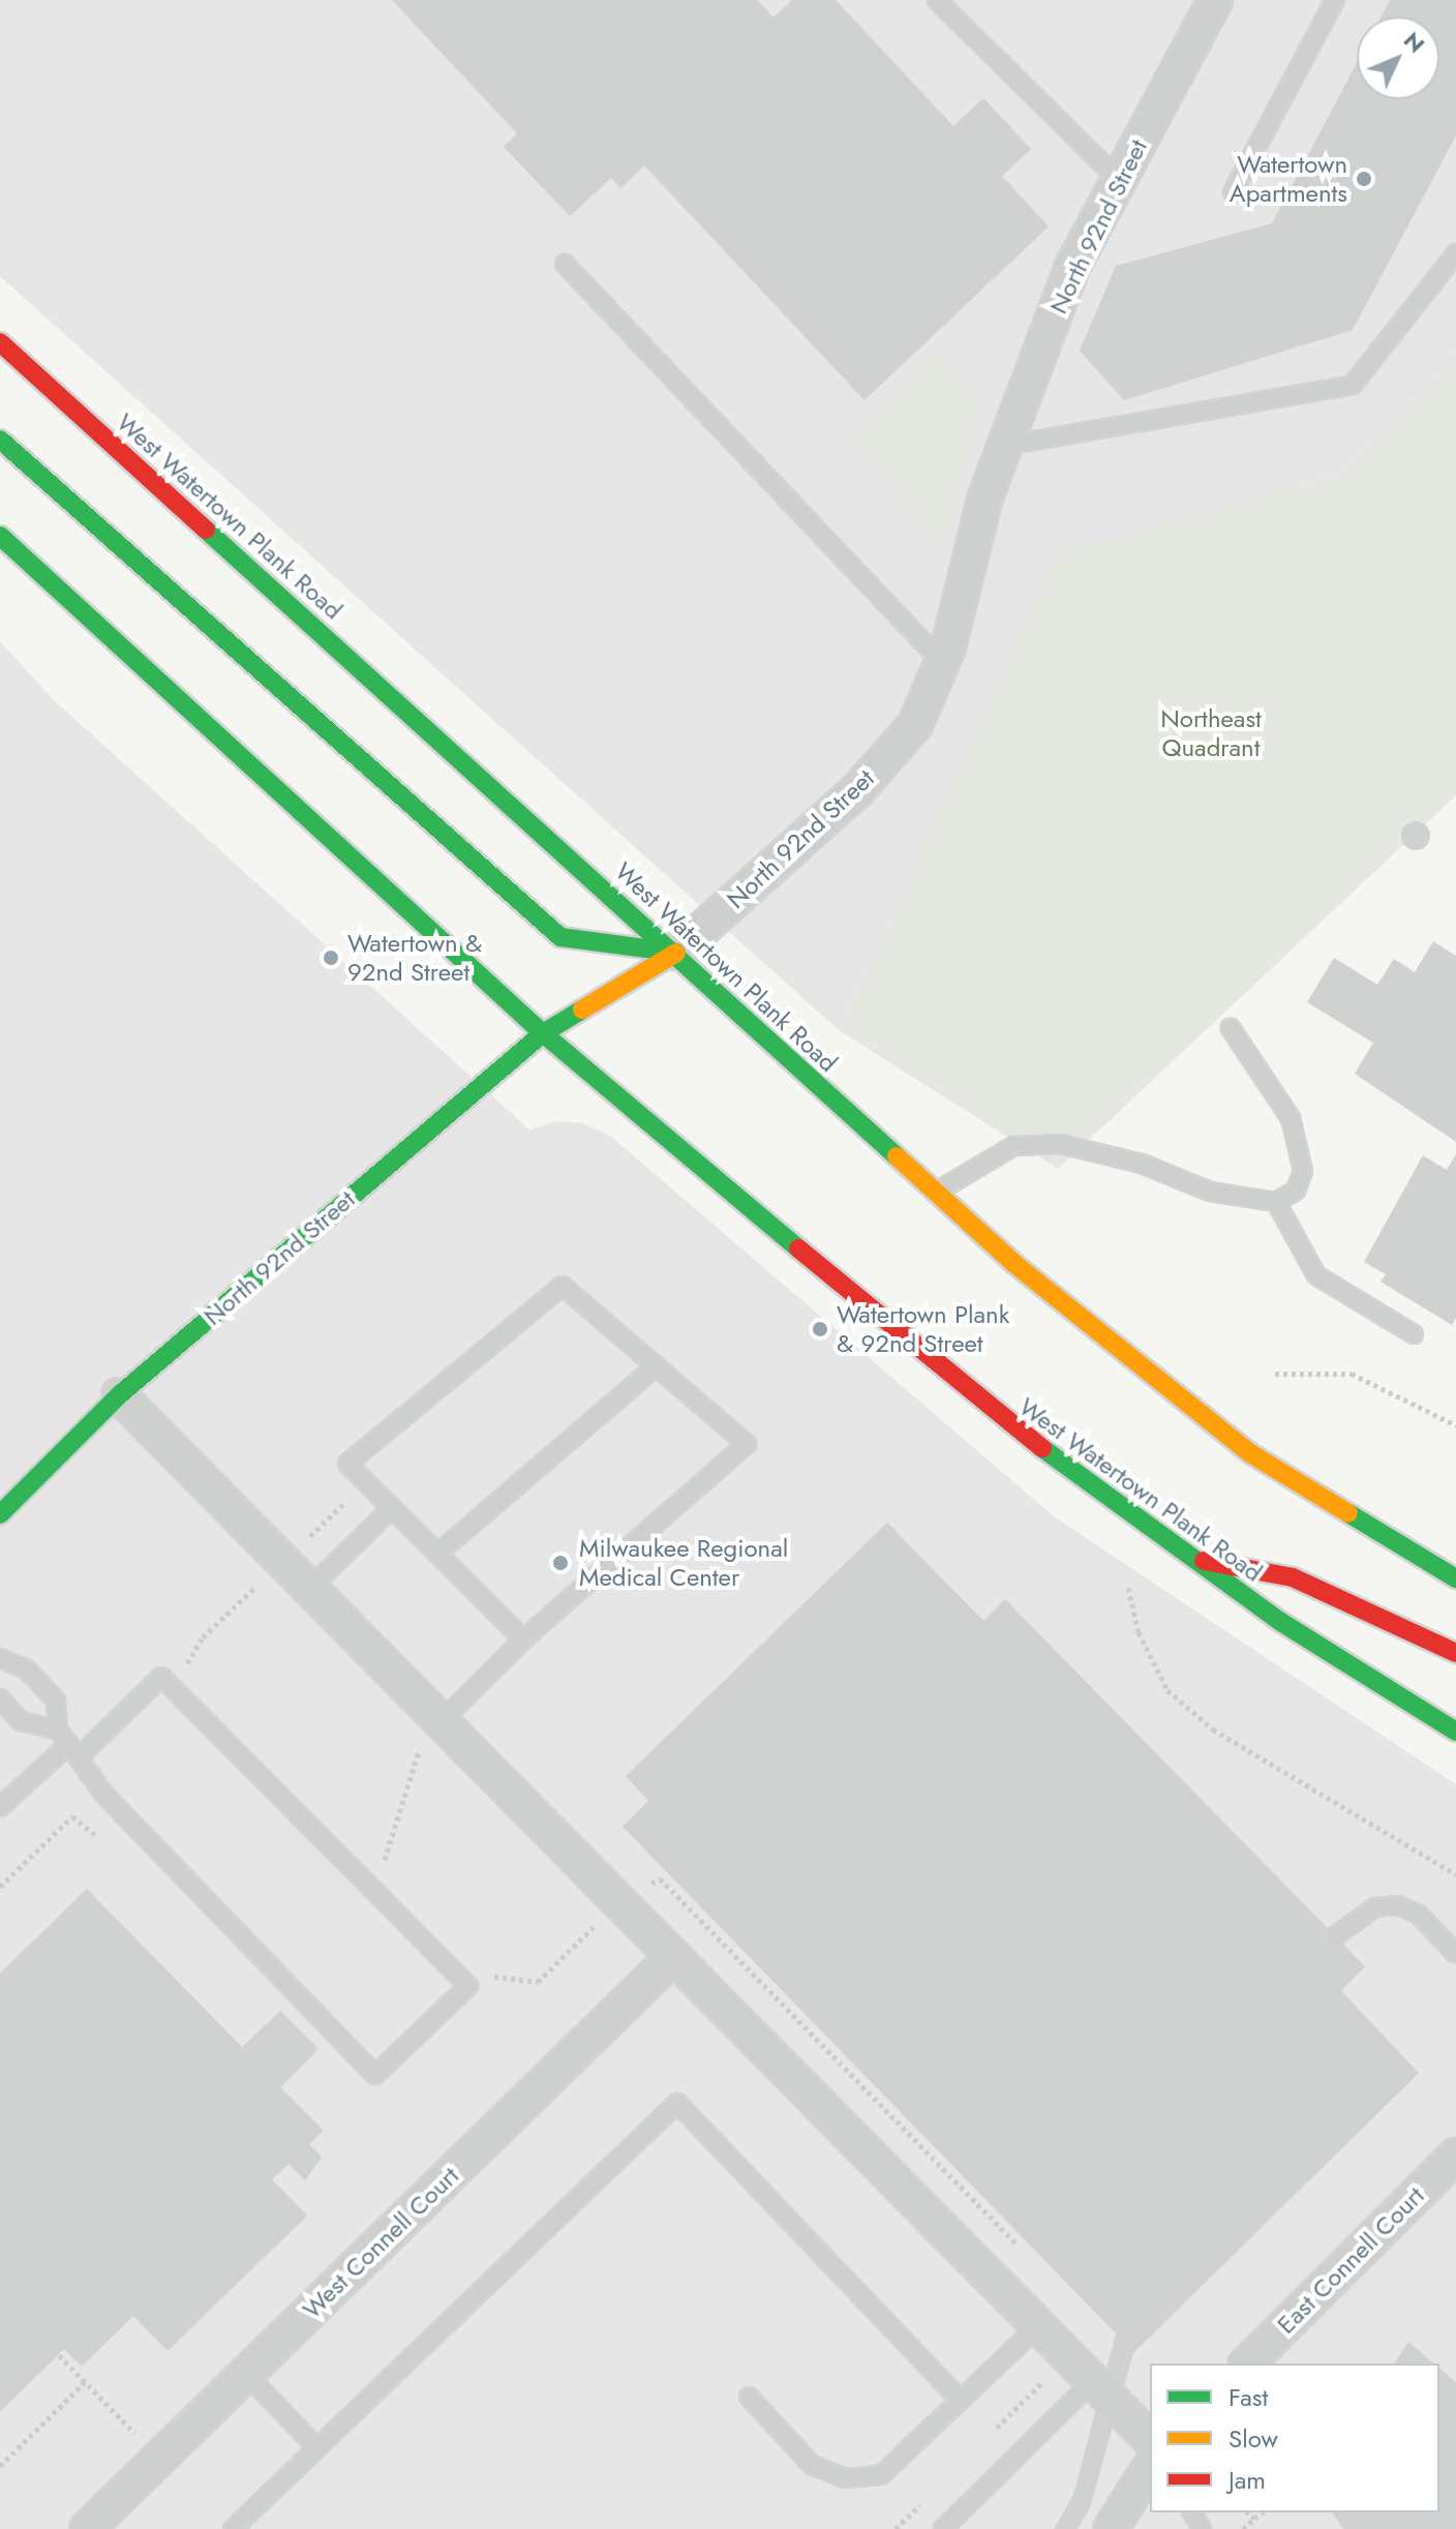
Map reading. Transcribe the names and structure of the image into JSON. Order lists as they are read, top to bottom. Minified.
{"streets":{"main road":["North 92nd Street","West Watertown Plank Road"],"street":["West Connell Court","East Connell Court"]},"crossings":[["North 92nd Street","West Watertown Plank Road"]],"parks":["Northeast Quadrant"],"places":["Watertown Apartments","Watertown & 92nd Street","Watertown Plank & 92nd Street","Milwaukee Regional Medical Center"],"legend":["Fast","Slow","Jam"],"north":"top right"}
